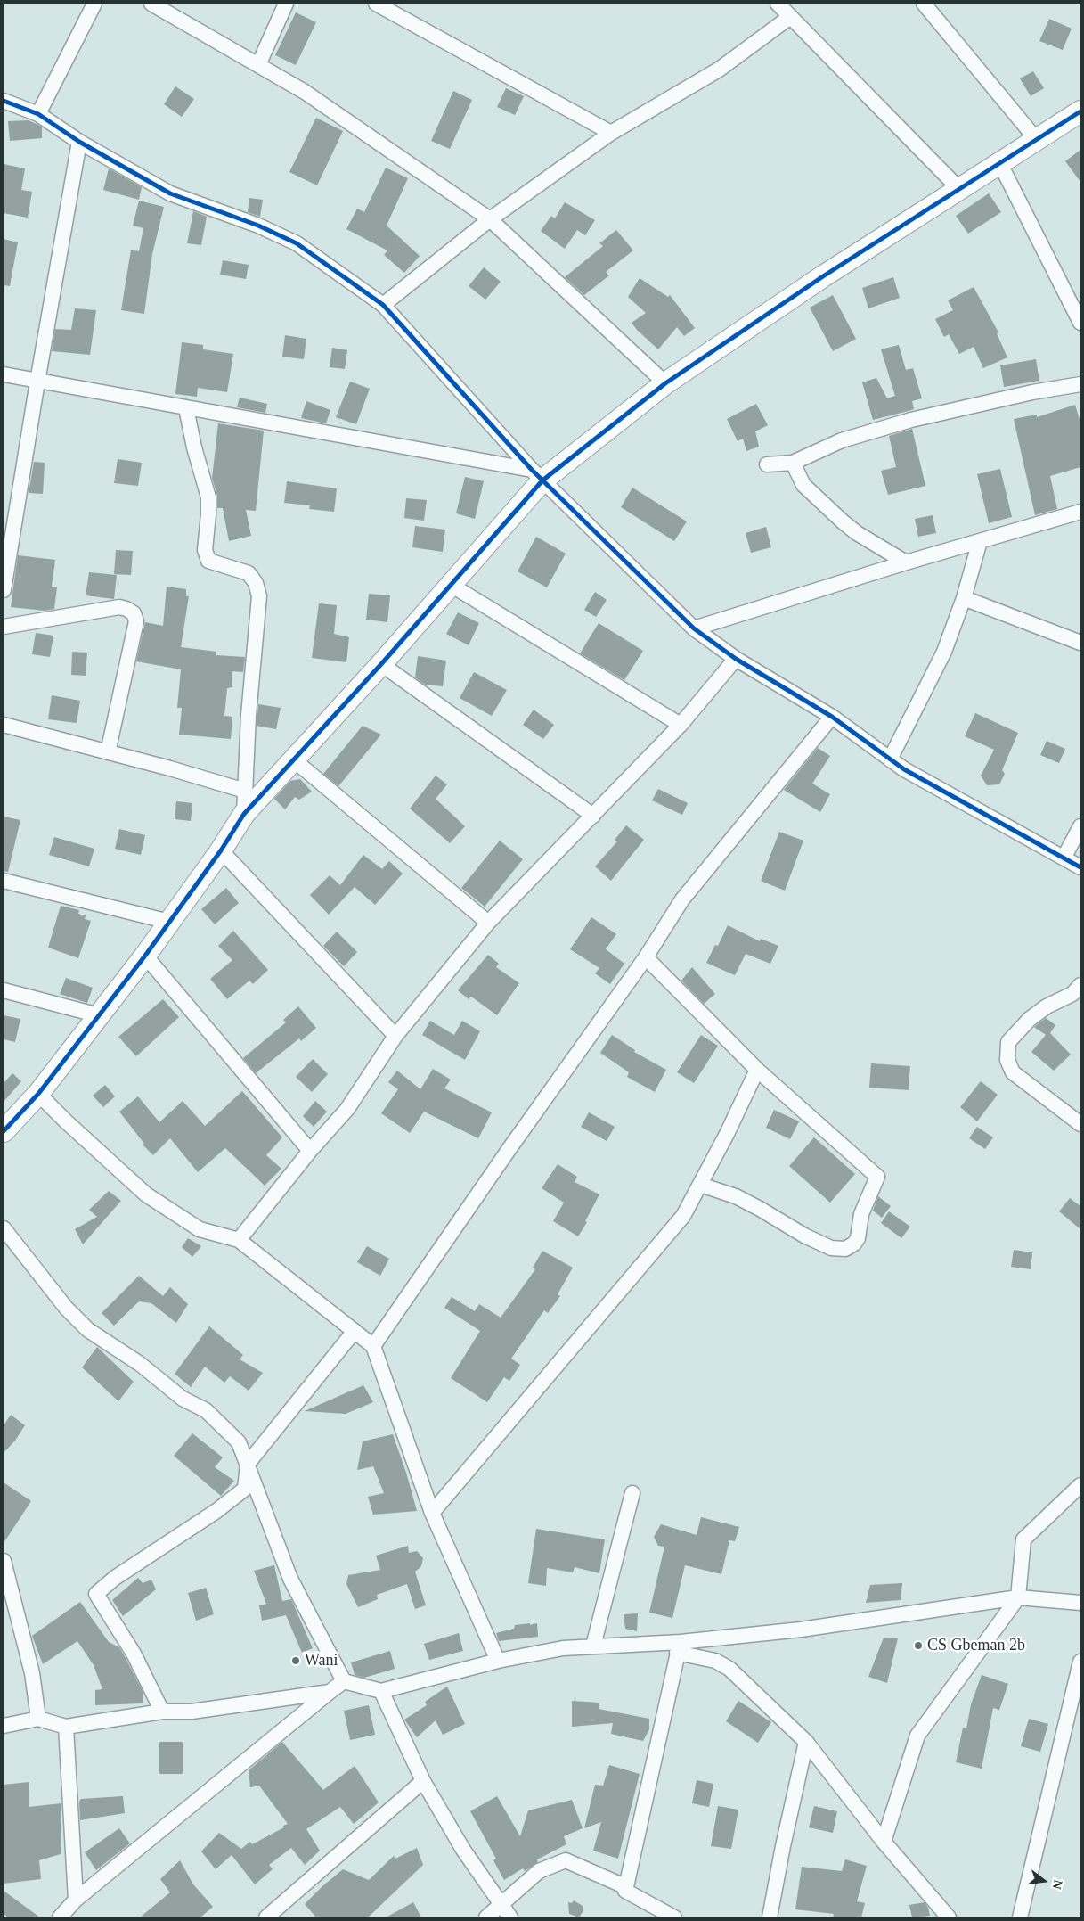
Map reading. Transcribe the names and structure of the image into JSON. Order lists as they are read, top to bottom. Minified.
{"places":["CS Gbeman 2b","Wani"],"north":"right"}
